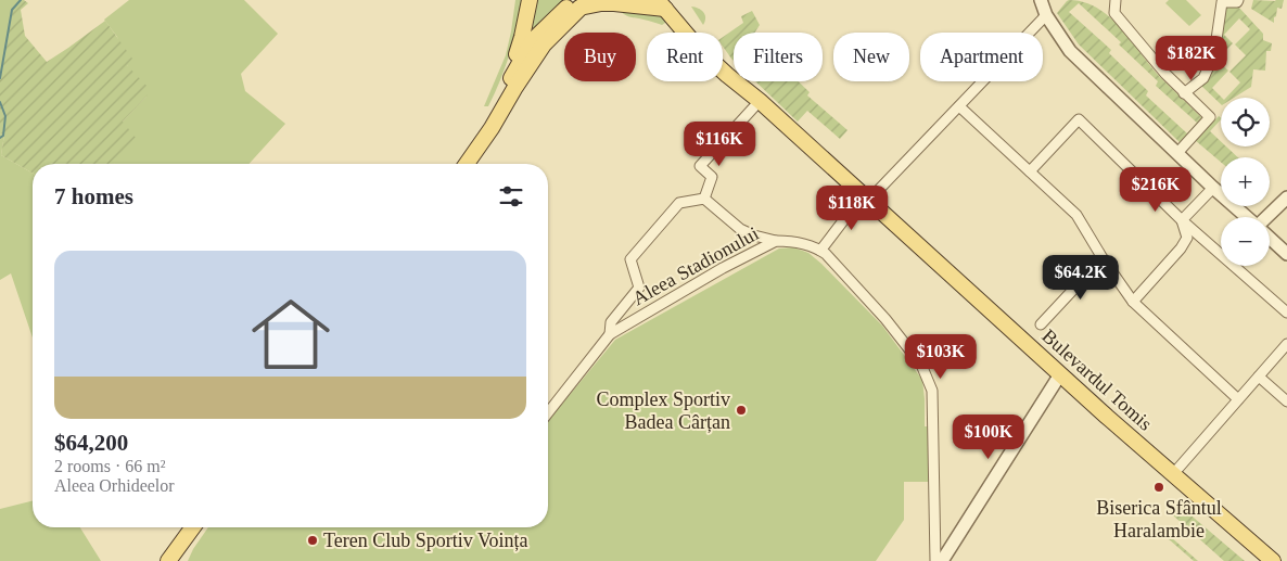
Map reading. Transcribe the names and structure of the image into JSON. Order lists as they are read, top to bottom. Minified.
{"streets":{"main road":["Bulevardul Tomis"],"street":["Aleea Stadionului"]},"places":["Complex Sportiv Badea Cârțan","Biserica Sfântul Haralambie","Teren Club Sportiv Voința"],"page":{"chip":["Buy","Rent","Filters","New","Apartment"],"price":["$182K","$116K","$216K","$118K","$64.2K","$103K","$100K"],"map_buttons":["+","−"],"heading":"7 homes","list":[{"name":"$64,200","note":"2 rooms · 66 m² · Aleea Orhideelor"}]}}
